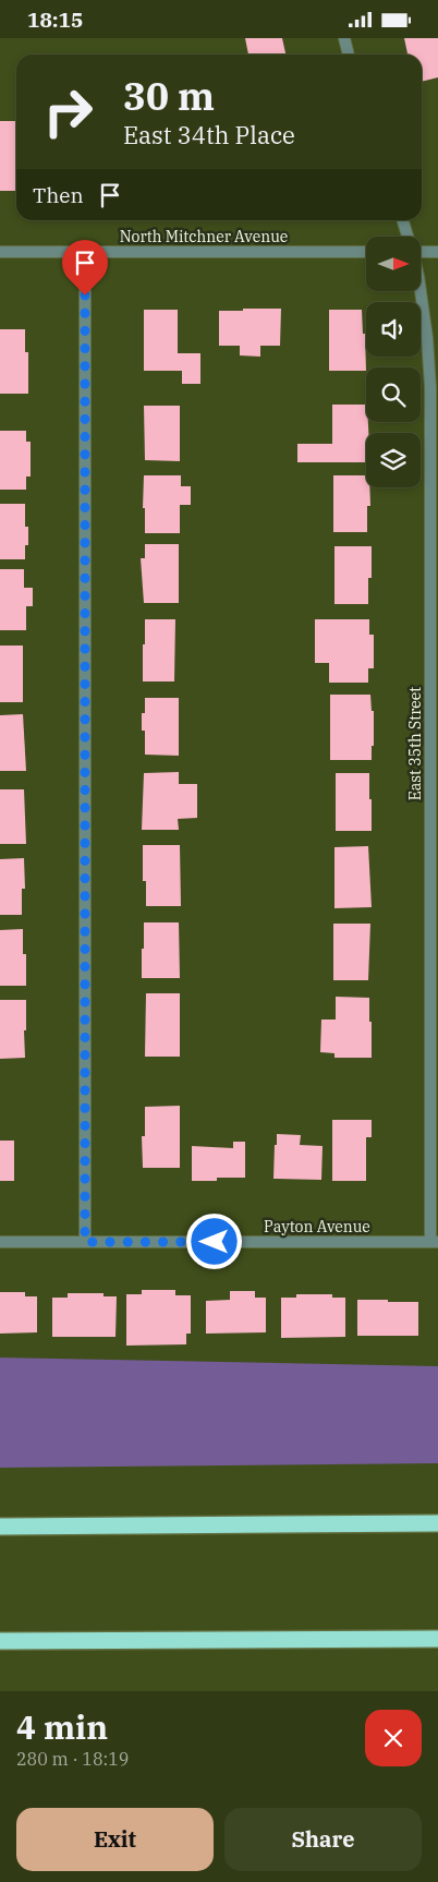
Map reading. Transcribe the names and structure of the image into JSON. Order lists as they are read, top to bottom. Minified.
{"streets":{"street":["North Mitchner Avenue","East 35th Street","Payton Avenue"]},"crossings":[["East 35th Street","Payton Avenue"]],"north":"right","page":{"status":"18:15","turn":["30 m","East 34th Place"],"then":"Then","heading":["4 min","280 m · 18:19"],"buttons":["Exit","Share"]}}
